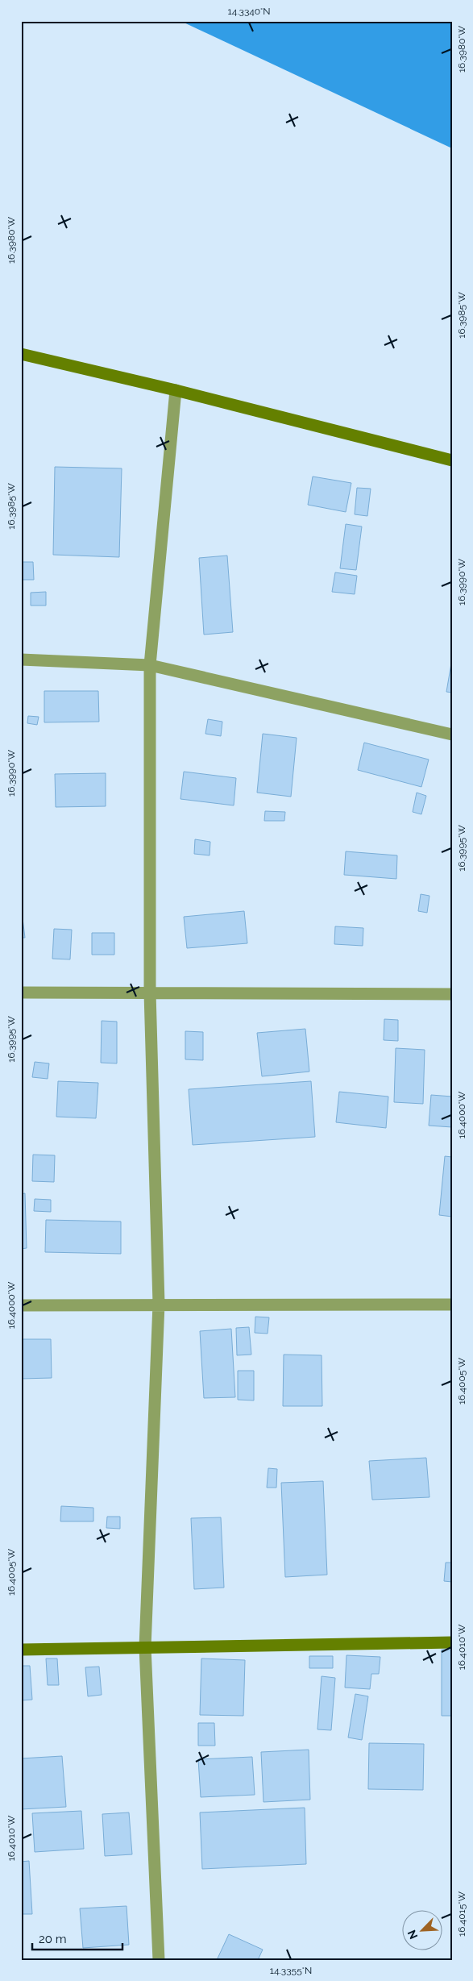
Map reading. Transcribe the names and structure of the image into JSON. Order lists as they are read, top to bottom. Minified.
{"scale_bar":"20 m","north":"bottom left","coordinates":["14.3340°N","16.3980°W","16.3985°W","16.3990°W","16.3995°W","16.4000°W","16.4005°W","16.4010°W","16.4015°W","14.3355°N"]}
